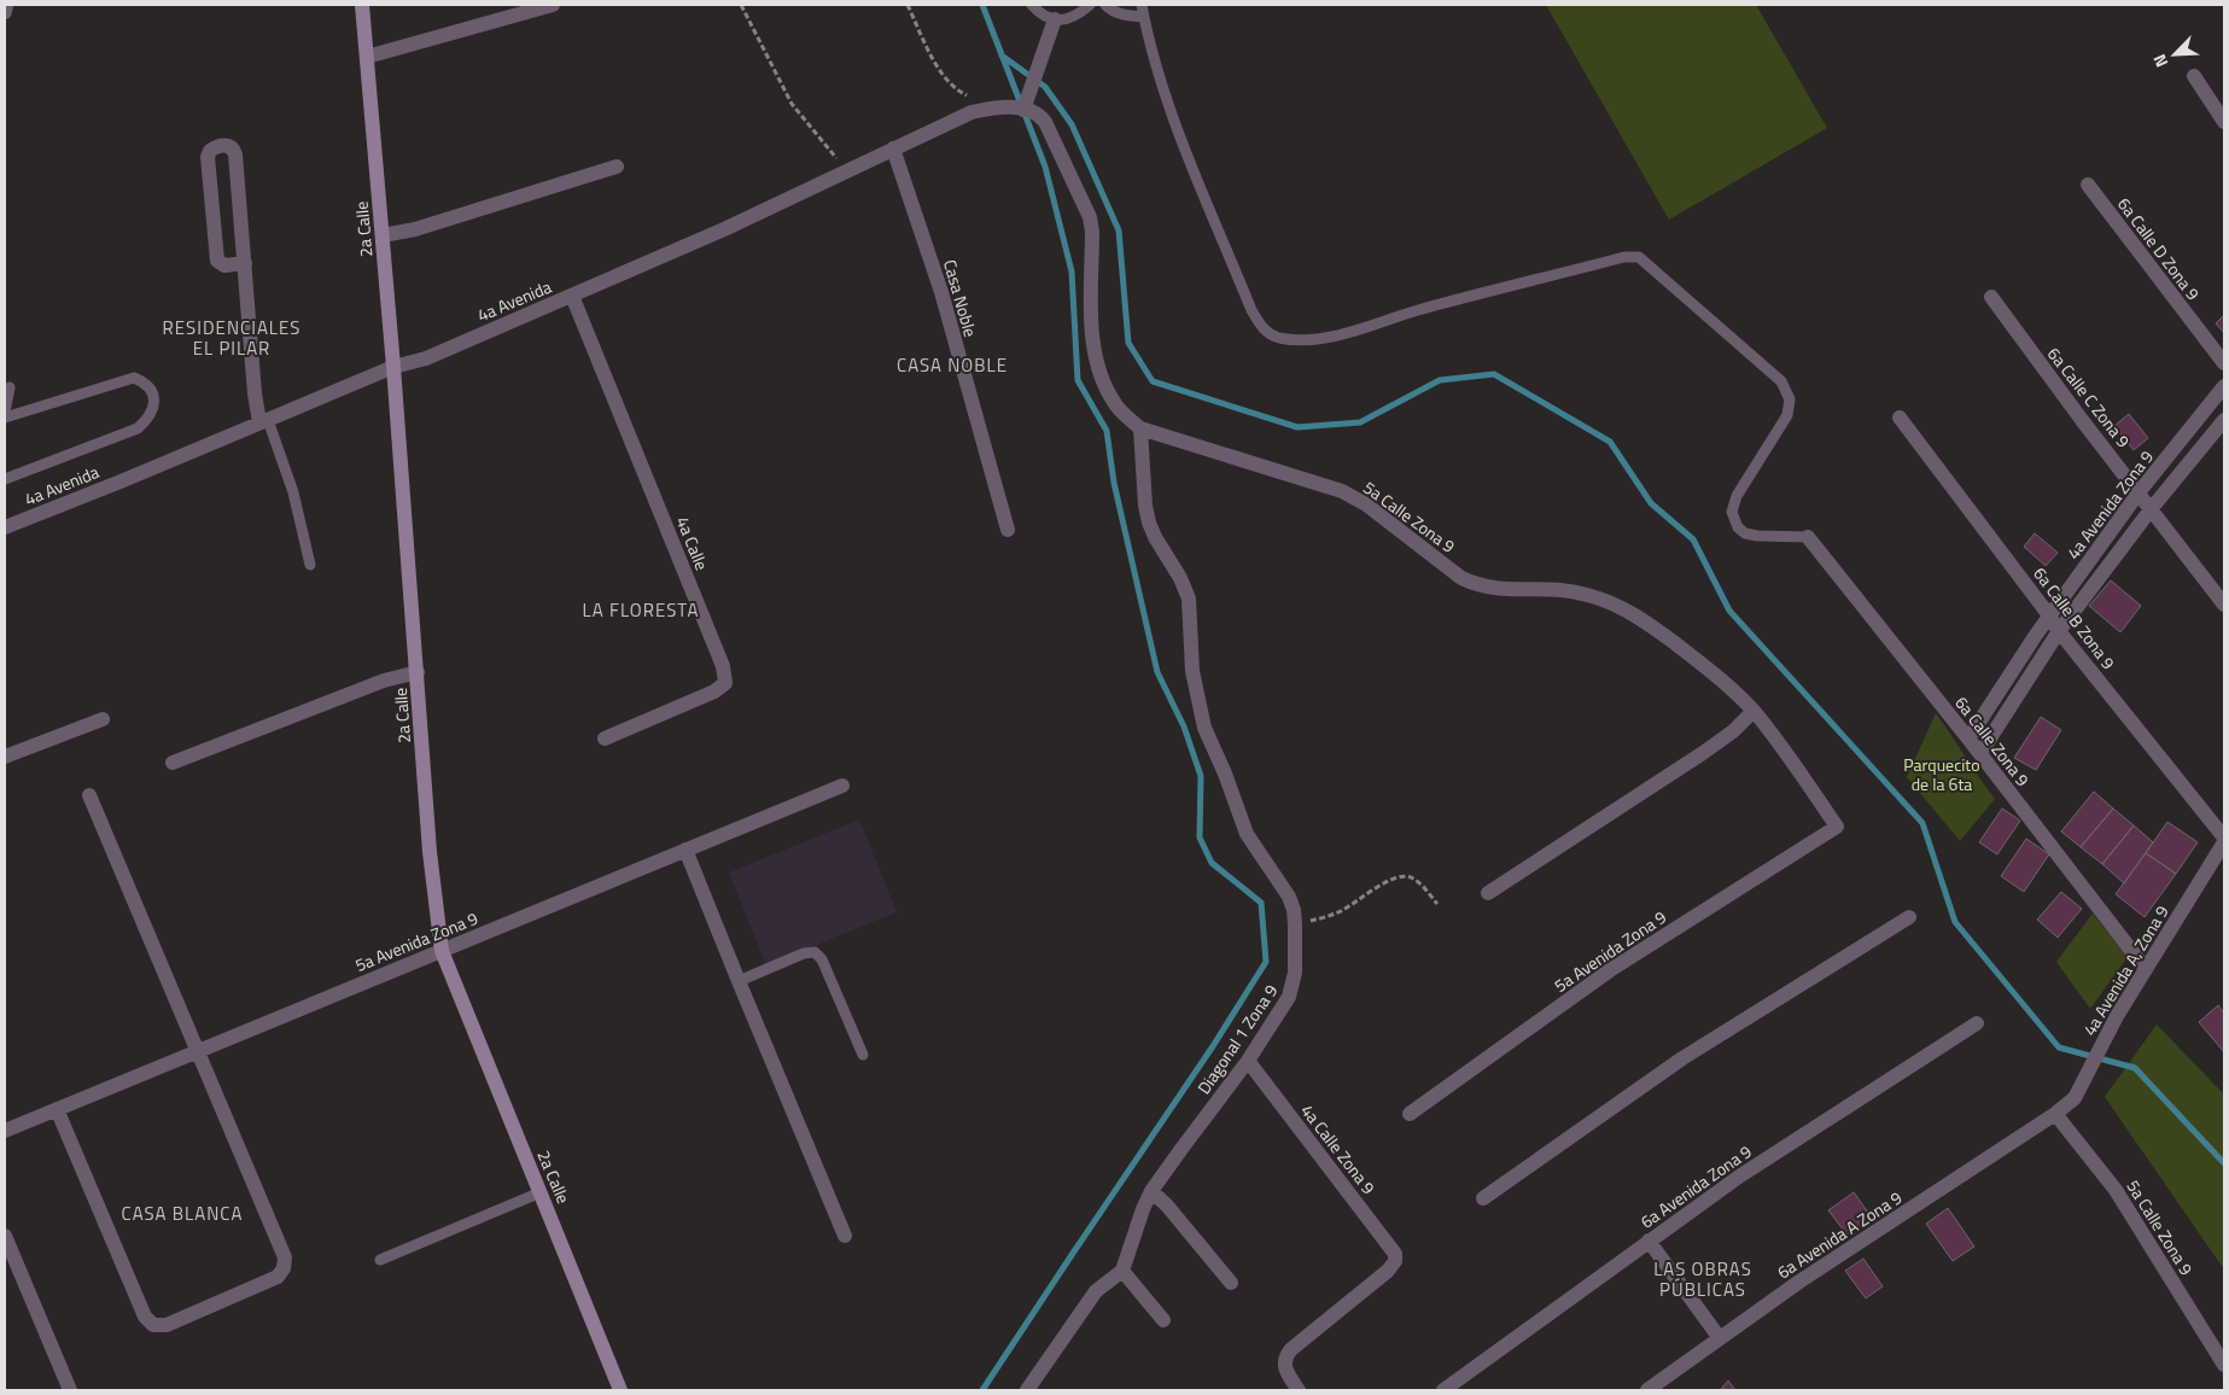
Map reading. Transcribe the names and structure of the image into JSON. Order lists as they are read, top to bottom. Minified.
{"streets":{"street":["2a Calle","6a Calle D Zona 9","Casa Noble","4a Avenida","6a Calle C Zona 9","4a Avenida Zona 9","5a Calle Zona 9","4a Calle","6a Calle B Zona 9","6a Calle Zona 9","5a Avenida Zona 9","4a Avenida A, Zona 9","Diagonal 1 Zona 9","4a Calle Zona 9","6a Avenida Zona 9","6a Avenida A Zona 9"]},"crossings":[["2a Calle","4a Avenida"],["2a Calle","5a Avenida Zona 9"],["Casa Noble","4a Avenida"],["4a Avenida","5a Calle Zona 9"],["4a Avenida","4a Calle"],["6a Calle C Zona 9","4a Avenida Zona 9"],["4a Avenida Zona 9","6a Calle B Zona 9"],["4a Avenida Zona 9","6a Calle Zona 9"],["5a Calle Zona 9","5a Avenida Zona 9"],["5a Calle Zona 9","4a Avenida A, Zona 9"],["5a Calle Zona 9","Diagonal 1 Zona 9"],["5a Calle Zona 9","6a Avenida A Zona 9"],["6a Calle Zona 9","4a Avenida A, Zona 9"],["4a Avenida A, Zona 9","6a Avenida A Zona 9"],["Diagonal 1 Zona 9","4a Calle Zona 9"]],"districts":["RESIDENCIALES EL PILAR","CASA NOBLE","LA FLORESTA","CASA BLANCA","LAS OBRAS PÚBLICAS"],"parks":["Parquecito de la 6ta"],"north":"bottom left"}
